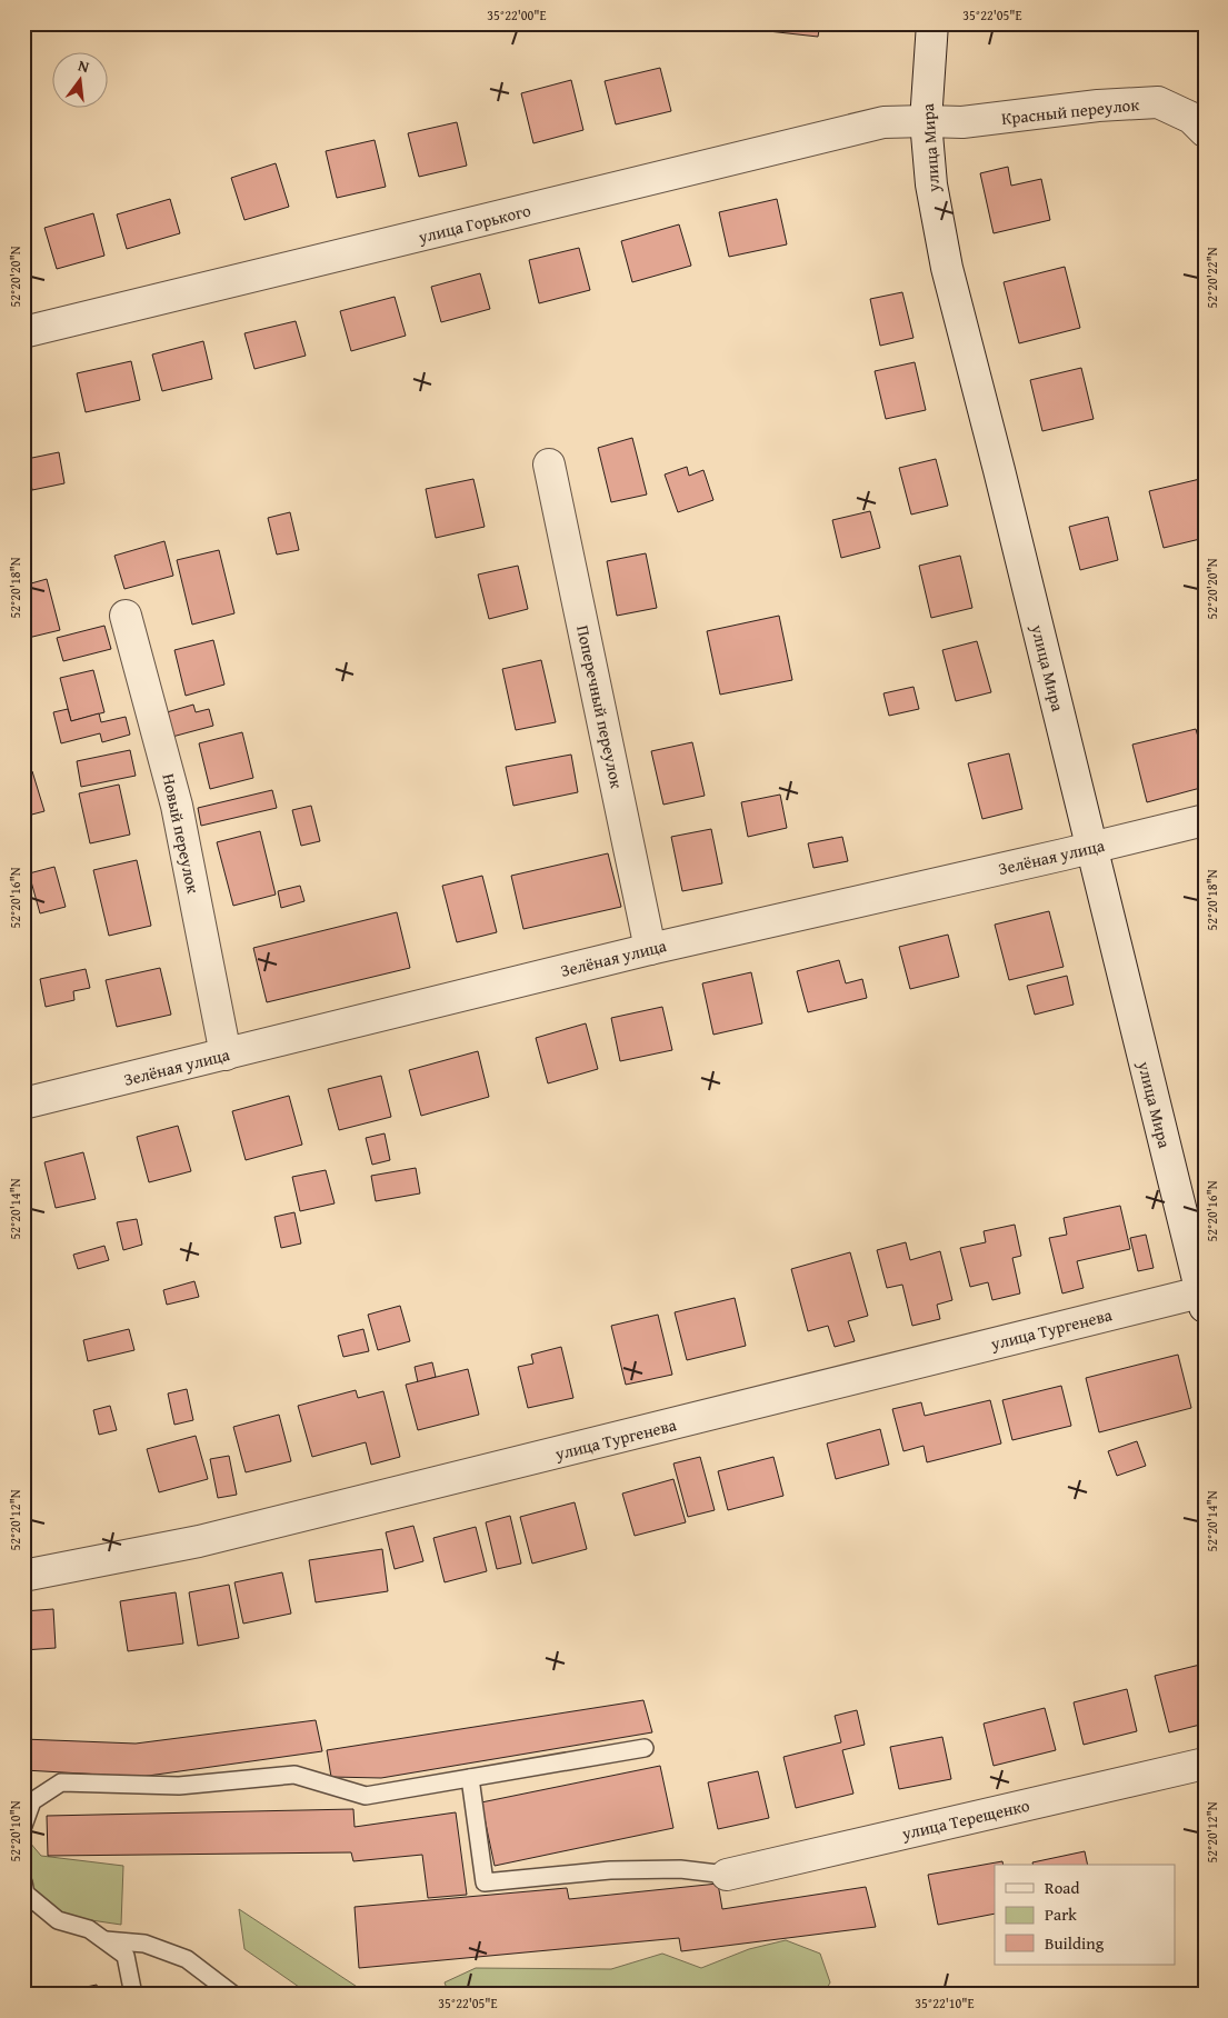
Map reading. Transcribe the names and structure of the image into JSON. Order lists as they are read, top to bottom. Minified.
{"streets":{"street":["Красный переулок","улица Мира","улица Горького","Поперечный переулок","Новый переулок","Зелёная улица","улица Тургенева","улица Терещенко"]},"crossings":[["Красный переулок","улица Мира"],["Красный переулок","улица Горького"],["улица Мира","улица Горького"],["улица Мира","Зелёная улица"],["улица Мира","улица Тургенева"],["Поперечный переулок","Зелёная улица"],["Новый переулок","Зелёная улица"]],"legend":["Road","Park","Building"],"north":"top","coordinates":["35°22'00\"E","35°22'05\"E","52°20'20\"N","52°20'22\"N","52°20'18\"N","52°20'16\"N","52°20'14\"N","52°20'12\"N","52°20'10\"N","35°22'10\"E"]}
